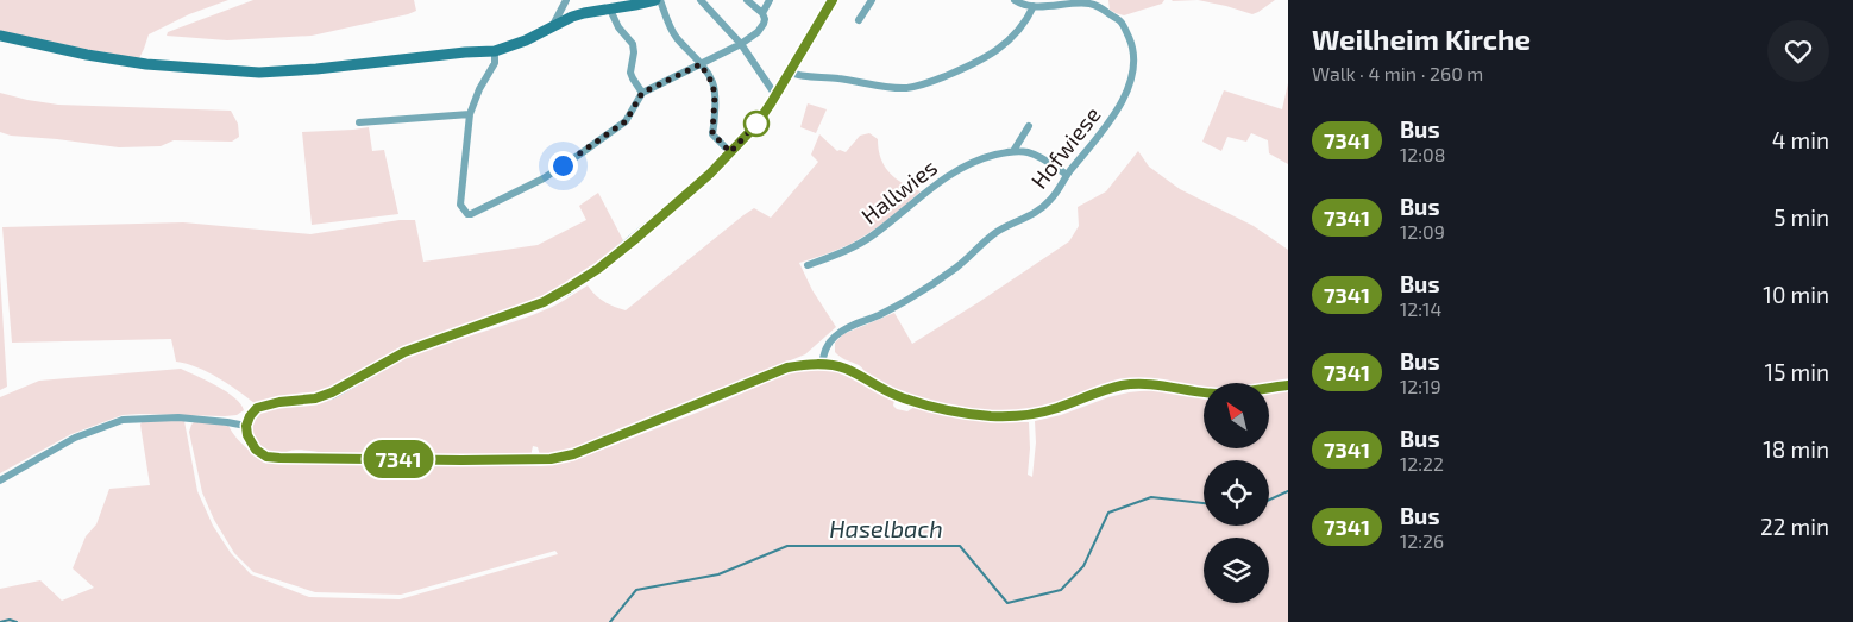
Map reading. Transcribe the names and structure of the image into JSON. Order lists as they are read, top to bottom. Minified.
{"streets":{"street":["Hofwiese","Hallwies"]},"crossings":[["Hofwiese","Hallwies"]],"water":["Haselbach"],"lines":["bus line 7341"],"north":"top left","page":{"on_map":"7341","heading":["Weilheim Kirche","Walk · 4 min · 260 m"],"list":[{"mark":"7341","name":"Bus","note":"12:08","value":"4 min"},{"mark":"7341","name":"Bus","note":"12:09","value":"5 min"},{"mark":"7341","name":"Bus","note":"12:14","value":"10 min"},{"mark":"7341","name":"Bus","note":"12:19","value":"15 min"},{"mark":"7341","name":"Bus","note":"12:22","value":"18 min"},{"mark":"7341","name":"Bus","note":"12:26","value":"22 min"}]}}
